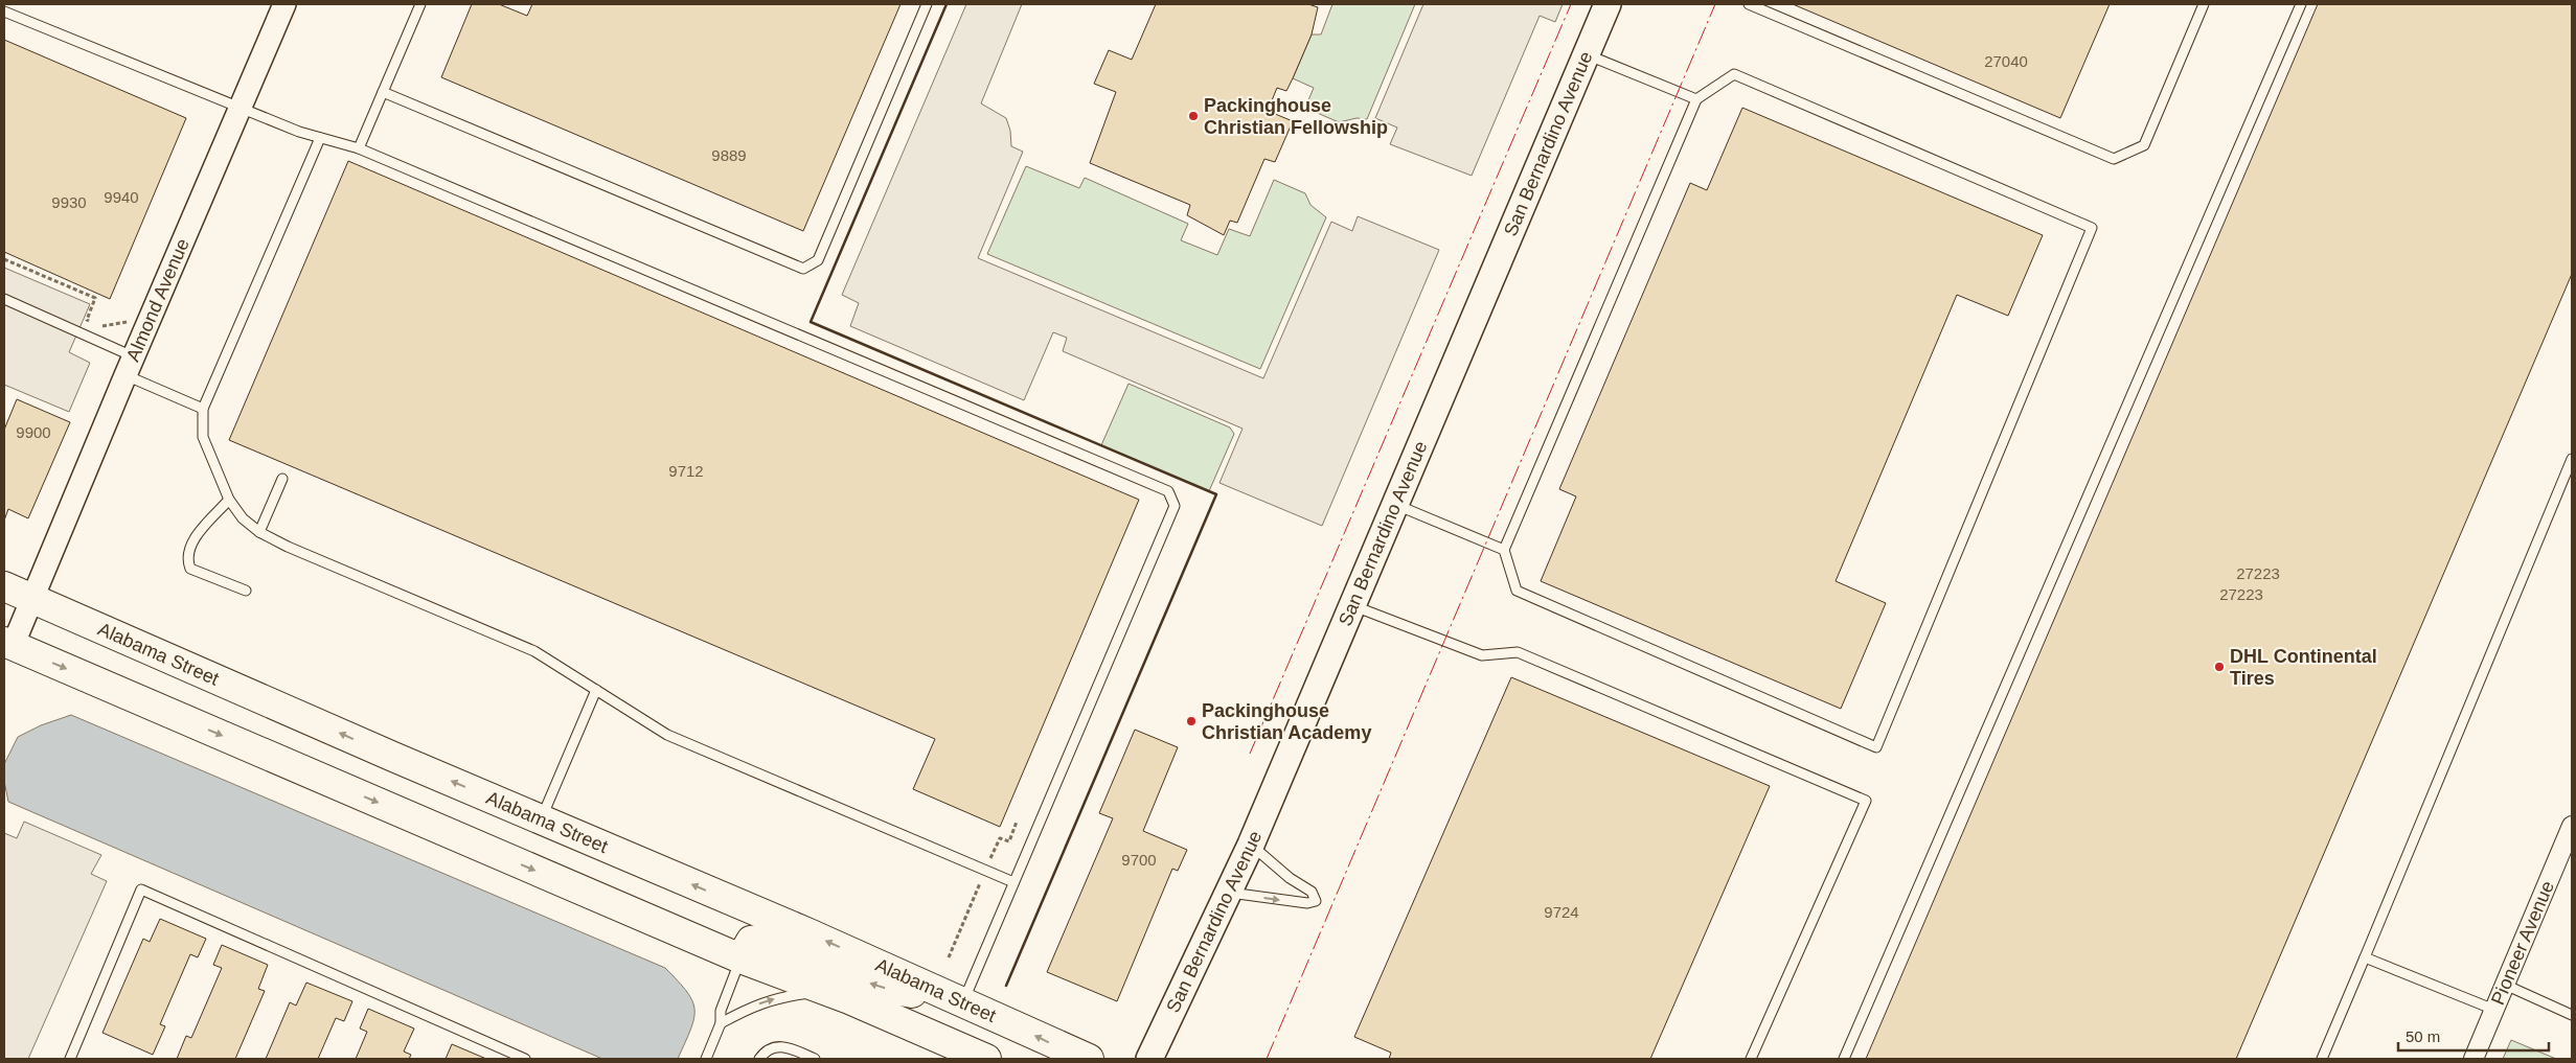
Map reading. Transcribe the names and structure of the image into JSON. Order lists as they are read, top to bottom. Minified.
{"streets":{"main road":["San Bernardino Avenue","Alabama Street"],"street":["Almond Avenue","Pioneer Avenue"]},"crossings":[["Almond Avenue","Alabama Street"]],"places":["Packinghouse Christian Fellowship","DHL Continental Tires","Packinghouse Christian Academy"],"house_numbers":["27040","9889","9940","9930","9900","9712","27223","27223","9700","9724"],"scale_bar":"50 m"}
